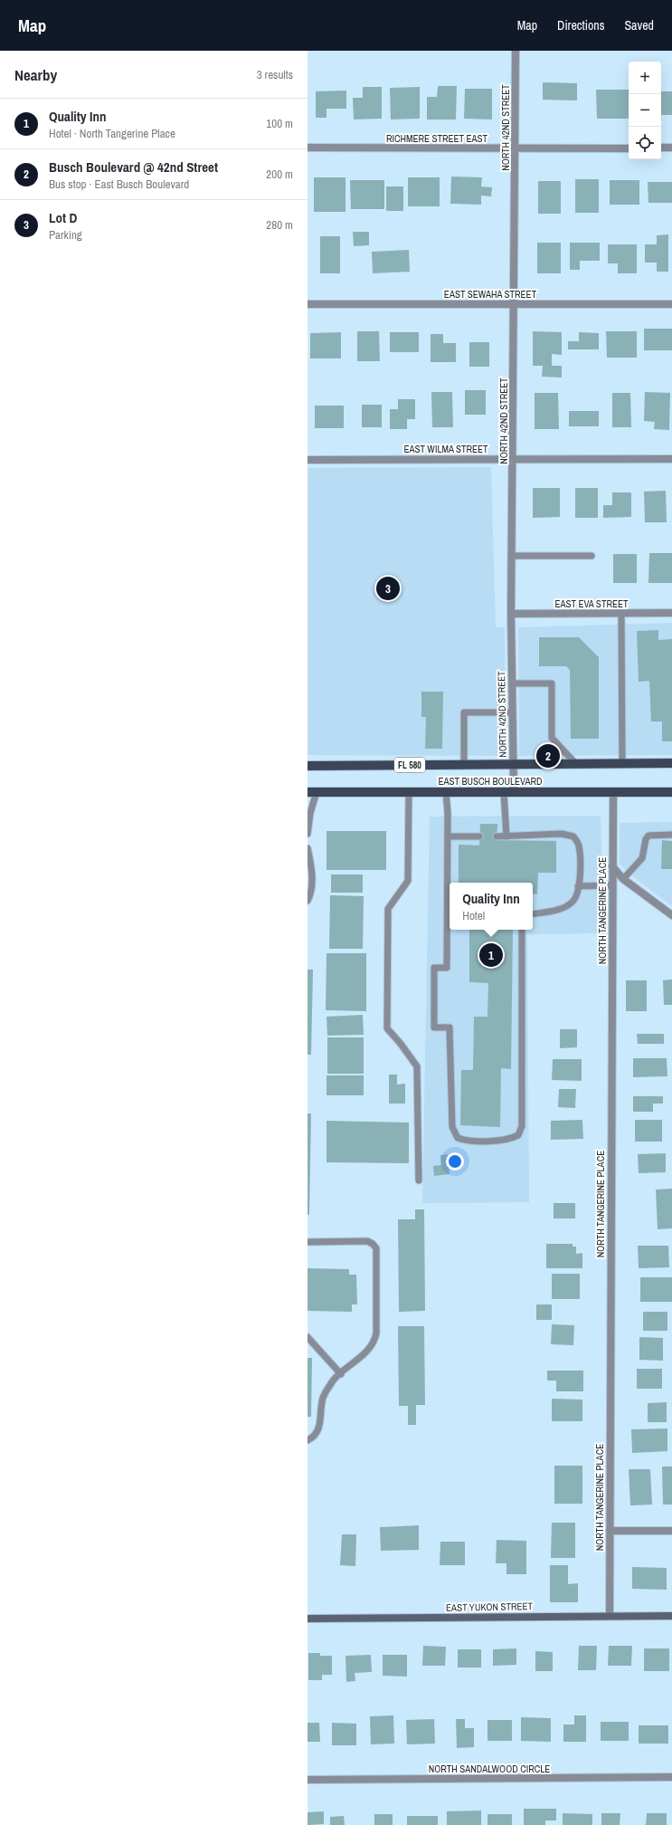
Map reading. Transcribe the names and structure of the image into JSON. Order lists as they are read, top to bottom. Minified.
{"streets":{"main road":["FL 580","EAST BUSCH BOULEVARD"],"street":["NORTH 42ND STREET","RICHMERE STREET EAST","EAST SEWAHA STREET","EAST WILMA STREET","EAST EVA STREET","NORTH TANGERINE PLACE","EAST YUKON STREET","NORTH SANDALWOOD CIRCLE"]},"crossings":[["NORTH 42ND STREET","RICHMERE STREET EAST"],["NORTH 42ND STREET","EAST SEWAHA STREET"],["NORTH 42ND STREET","EAST WILMA STREET"],["NORTH 42ND STREET","EAST EVA STREET"],["NORTH 42ND STREET","EAST BUSCH BOULEVARD"],["EAST BUSCH BOULEVARD","NORTH TANGERINE PLACE"],["NORTH TANGERINE PLACE","EAST YUKON STREET"]],"page":{"header":"Map","nav":["Map","Directions","Saved"],"heading":["Nearby","3 results"],"map_buttons":["+","−"],"list":[{"mark":"1","name":"Quality Inn","note":"Hotel · North Tangerine Place","value":"100 m"},{"mark":"2","name":"Busch Boulevard @ 42nd Street","note":"Bus stop · East Busch Boulevard","value":"200 m"},{"mark":"3","name":"Lot D","note":"Parking","value":"280 m"}],"pins":["3","2","1"],"popup":["Quality Inn","Hotel"]}}
